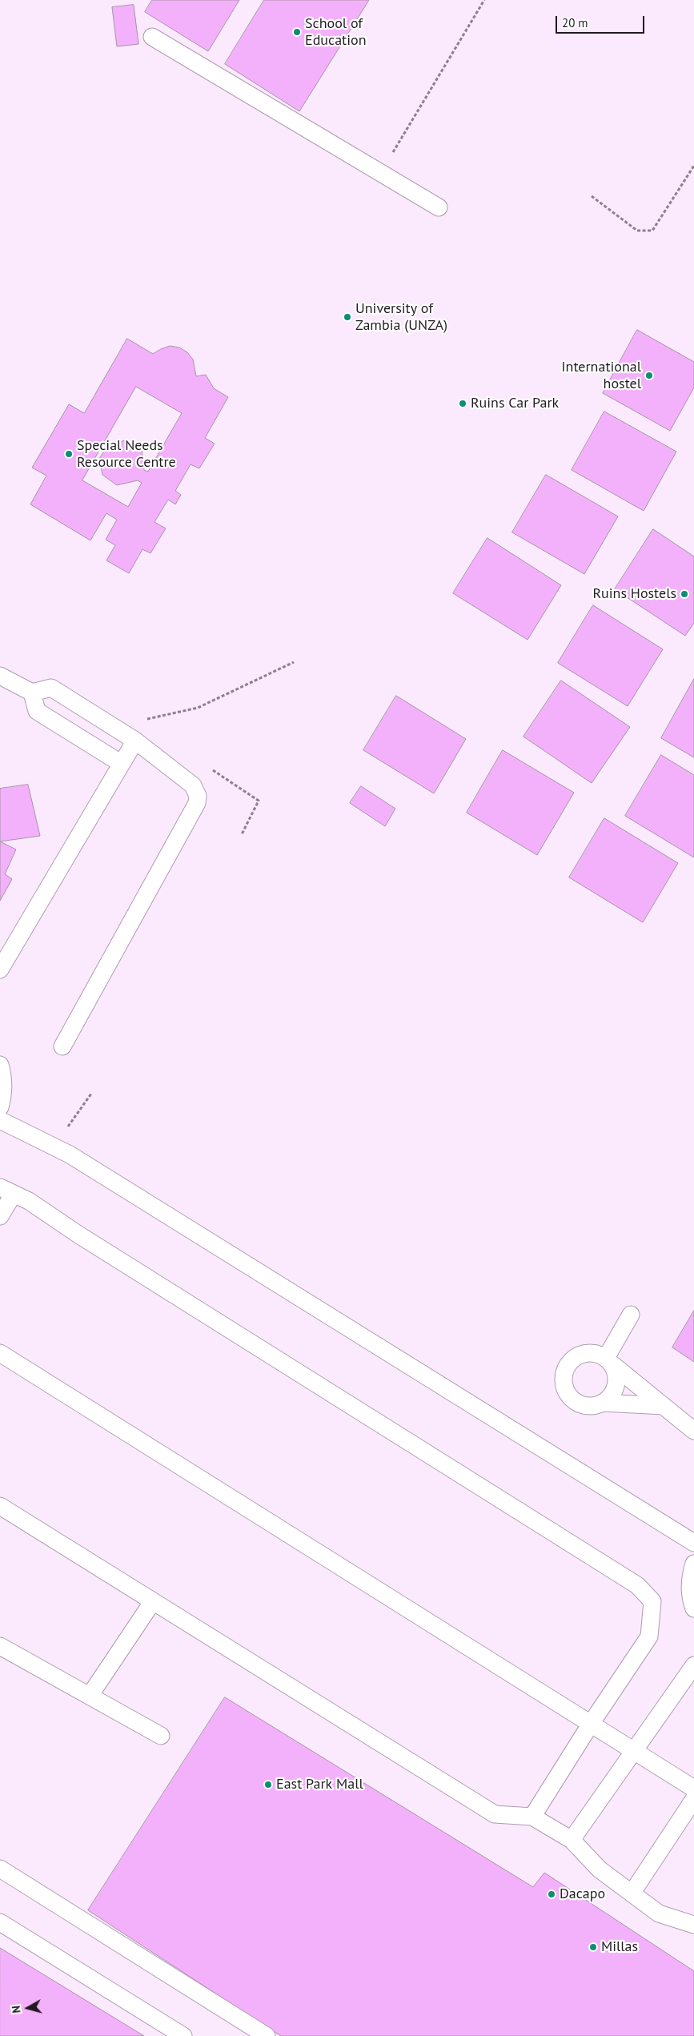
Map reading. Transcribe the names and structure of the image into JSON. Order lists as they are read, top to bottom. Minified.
{"places":["School of Education","University of Zambia (UNZA)","International hostel","Ruins Car Park","Special Needs Resource Centre","Ruins Hostels","East Park Mall","Dacapo","Millas"],"scale_bar":"20 m","north":"left"}
